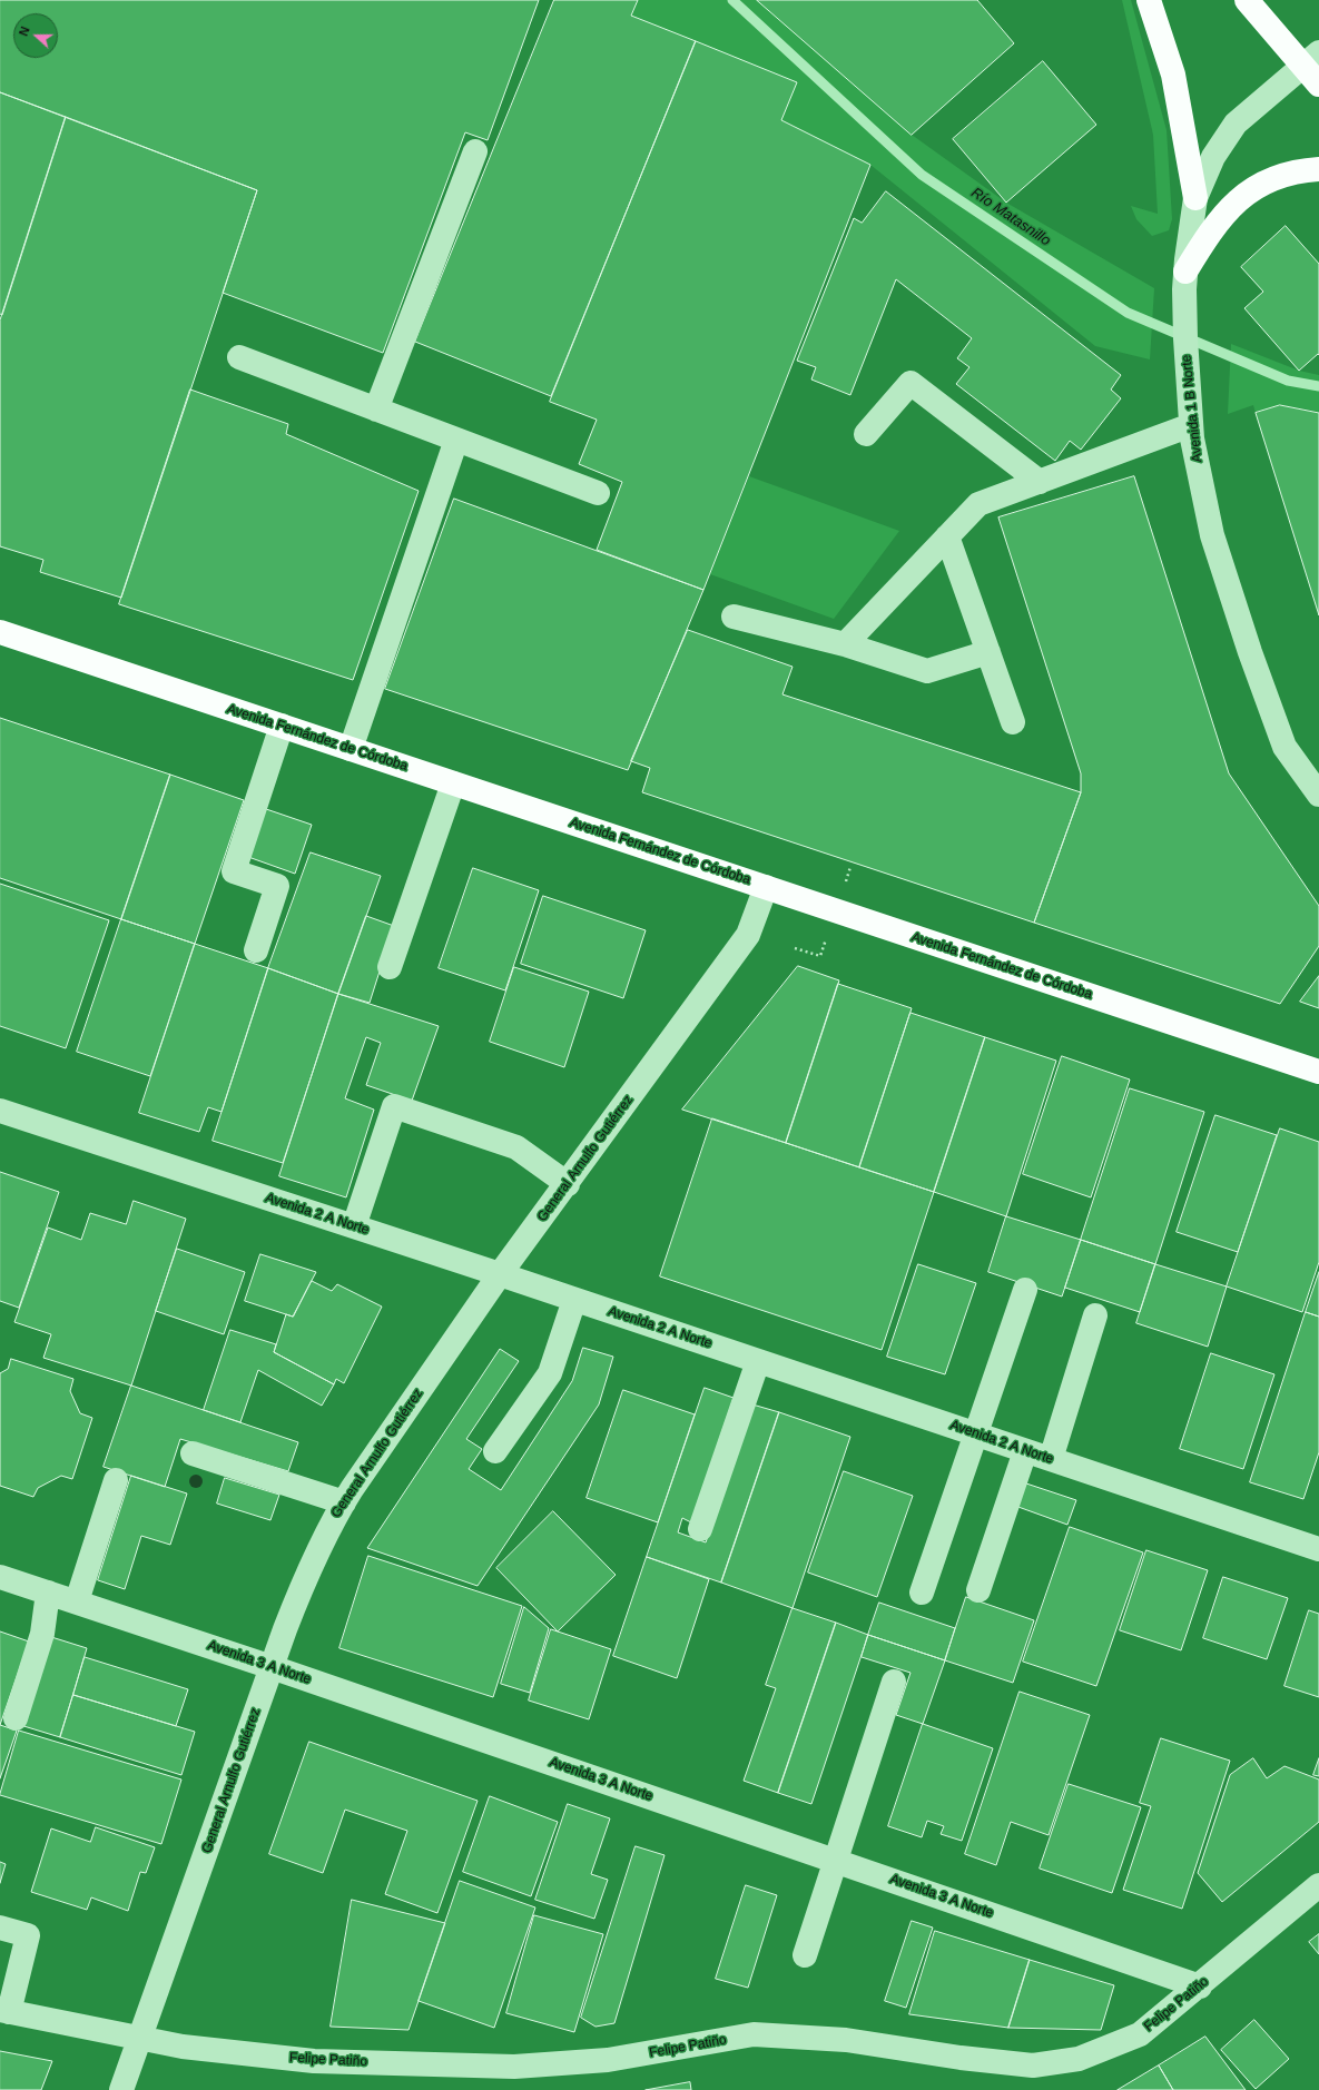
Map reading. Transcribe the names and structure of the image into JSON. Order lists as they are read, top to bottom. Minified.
{"streets":{"main road":["Avenida Fernández de Córdoba"],"street":["Avenida 1 B Norte","General Arnulfo Gutiérrez","Avenida 2 A Norte","Avenida 3 A Norte","Felipe Patiño"]},"crossings":[["Avenida Fernández de Córdoba","General Arnulfo Gutiérrez"],["General Arnulfo Gutiérrez","Avenida 2 A Norte"],["General Arnulfo Gutiérrez","Avenida 3 A Norte"],["General Arnulfo Gutiérrez","Felipe Patiño"],["Avenida 3 A Norte","Felipe Patiño"]],"water":["Río Matasnillo"],"north":"left"}
